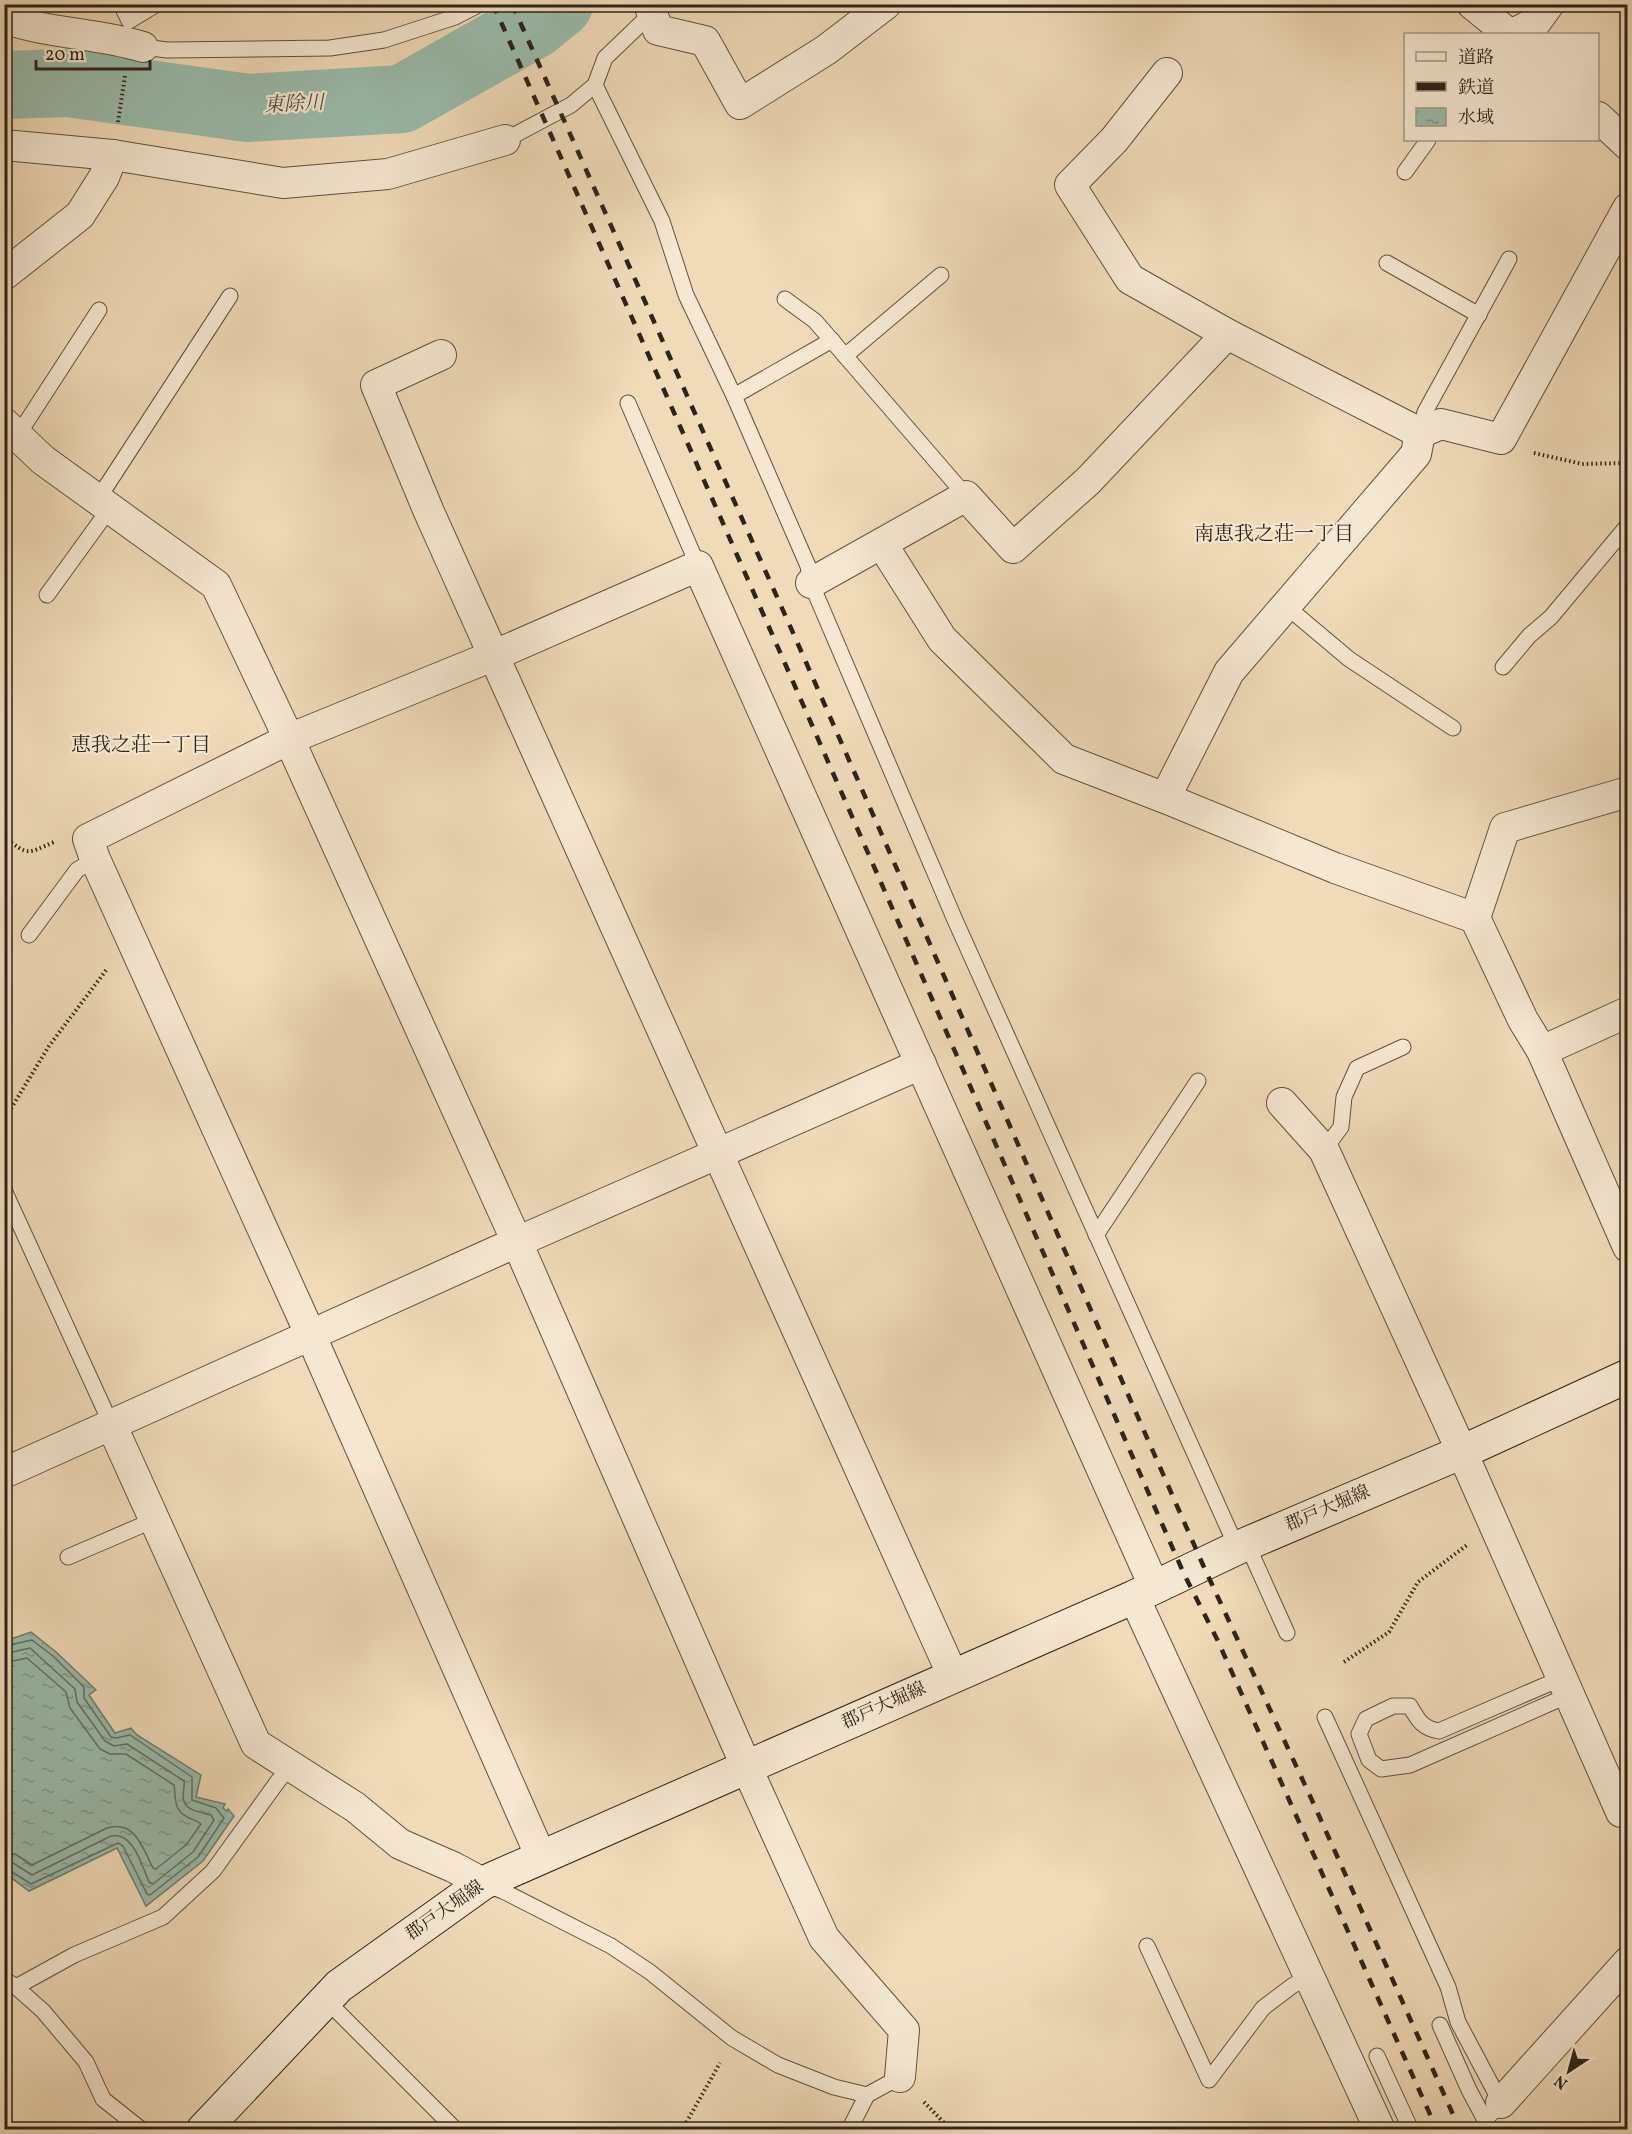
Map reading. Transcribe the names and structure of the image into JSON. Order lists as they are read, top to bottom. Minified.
{"streets":{"main road":["郡戸大堀線"]},"districts":["南恵我之荘一丁目","恵我之荘一丁目"],"water":["東除川"],"legend":["道路","鉄道","水域"],"scale_bar":"20 m","north":"bottom left"}
